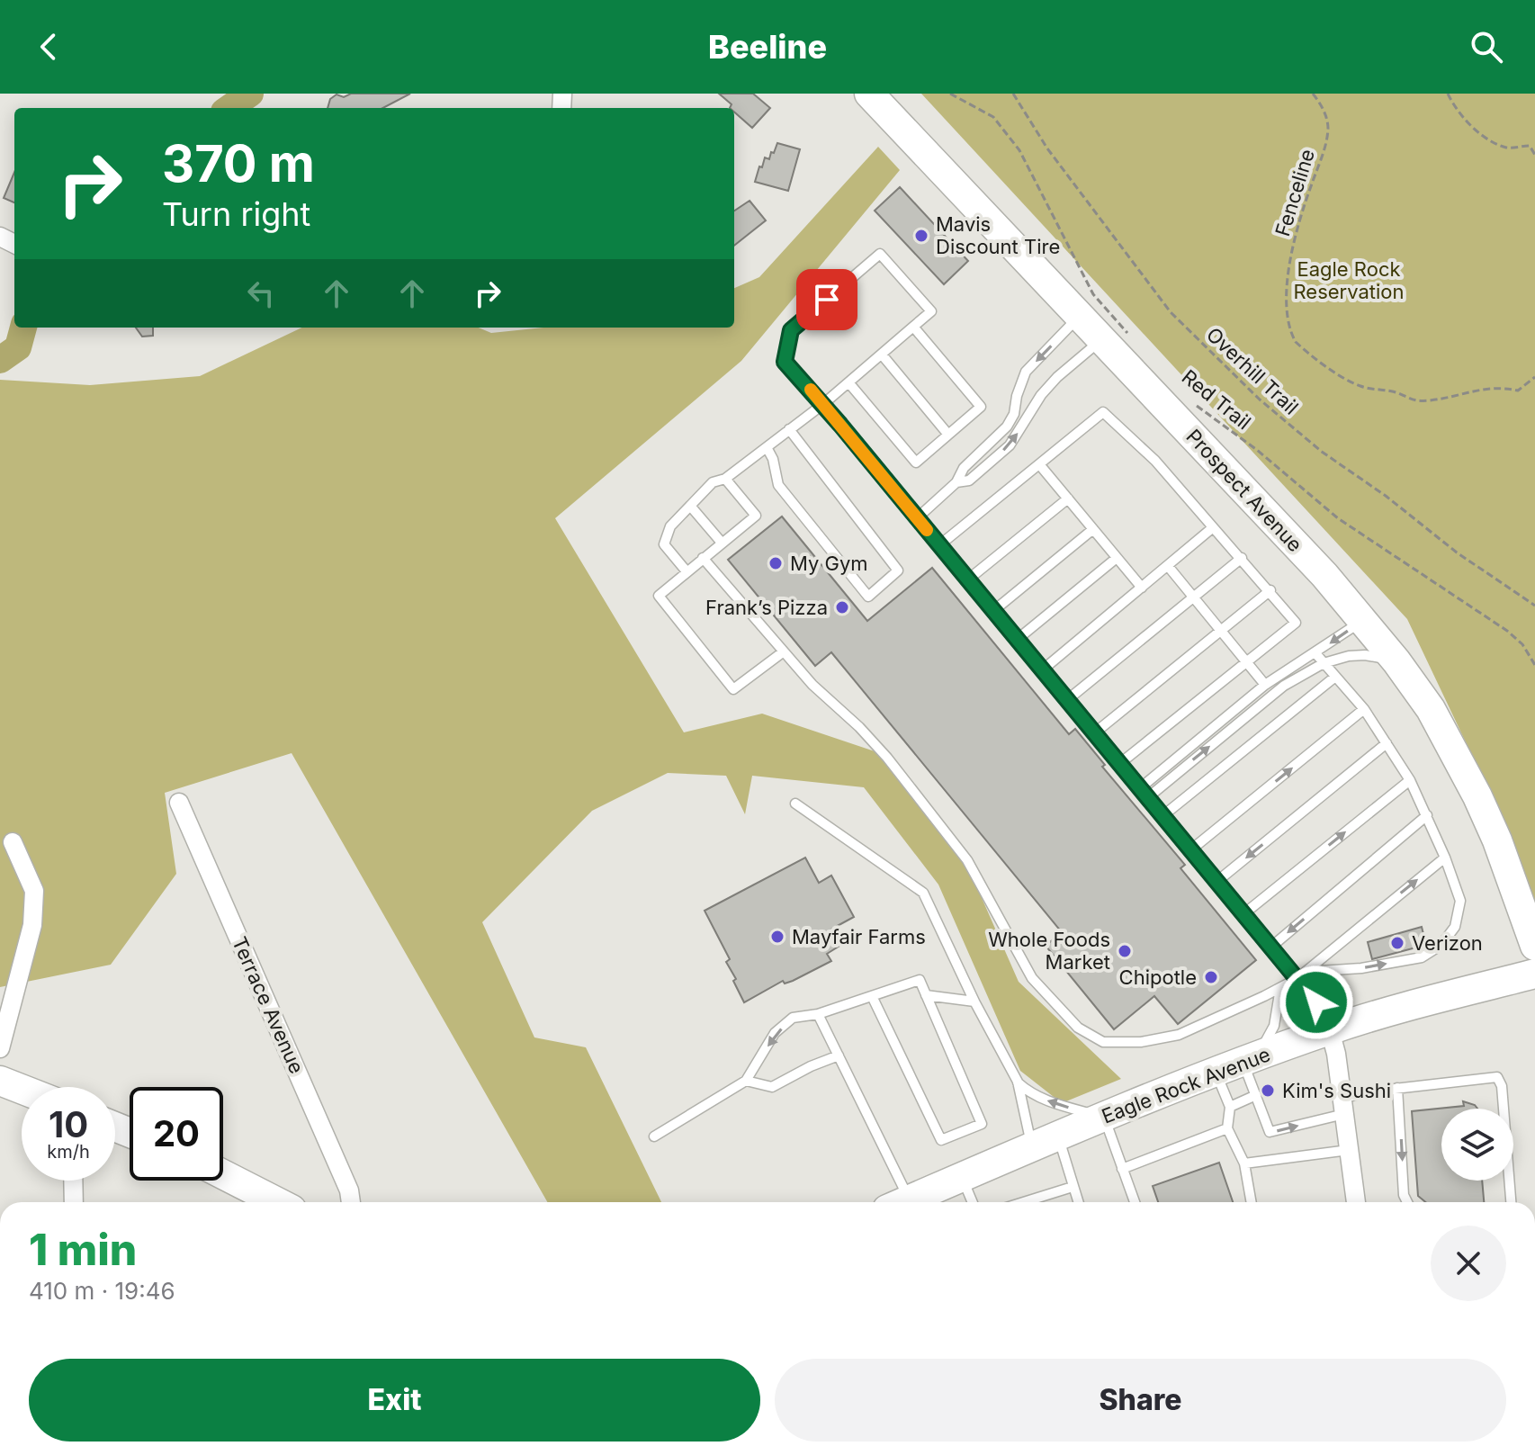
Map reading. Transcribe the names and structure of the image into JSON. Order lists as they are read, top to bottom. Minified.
{"streets":{"main road":["Prospect Avenue","Eagle Rock Avenue"],"street":["Terrace Avenue"],"path":["Fenceline","Overhill Trail","Red Trail"]},"parks":["Eagle Rock Reservation"],"places":["Mavis Discount Tire","My Gym","Frank’s Pizza","Mayfair Farms","Verizon","Whole Foods Market","Chipotle","Kim's Sushi"],"page":{"header":"Beeline","turn":["370 m","Turn right"],"speed":"10 km/h","limit":"20","heading":["1 min","410 m · 19:46"],"buttons":["Exit","Share"]}}
